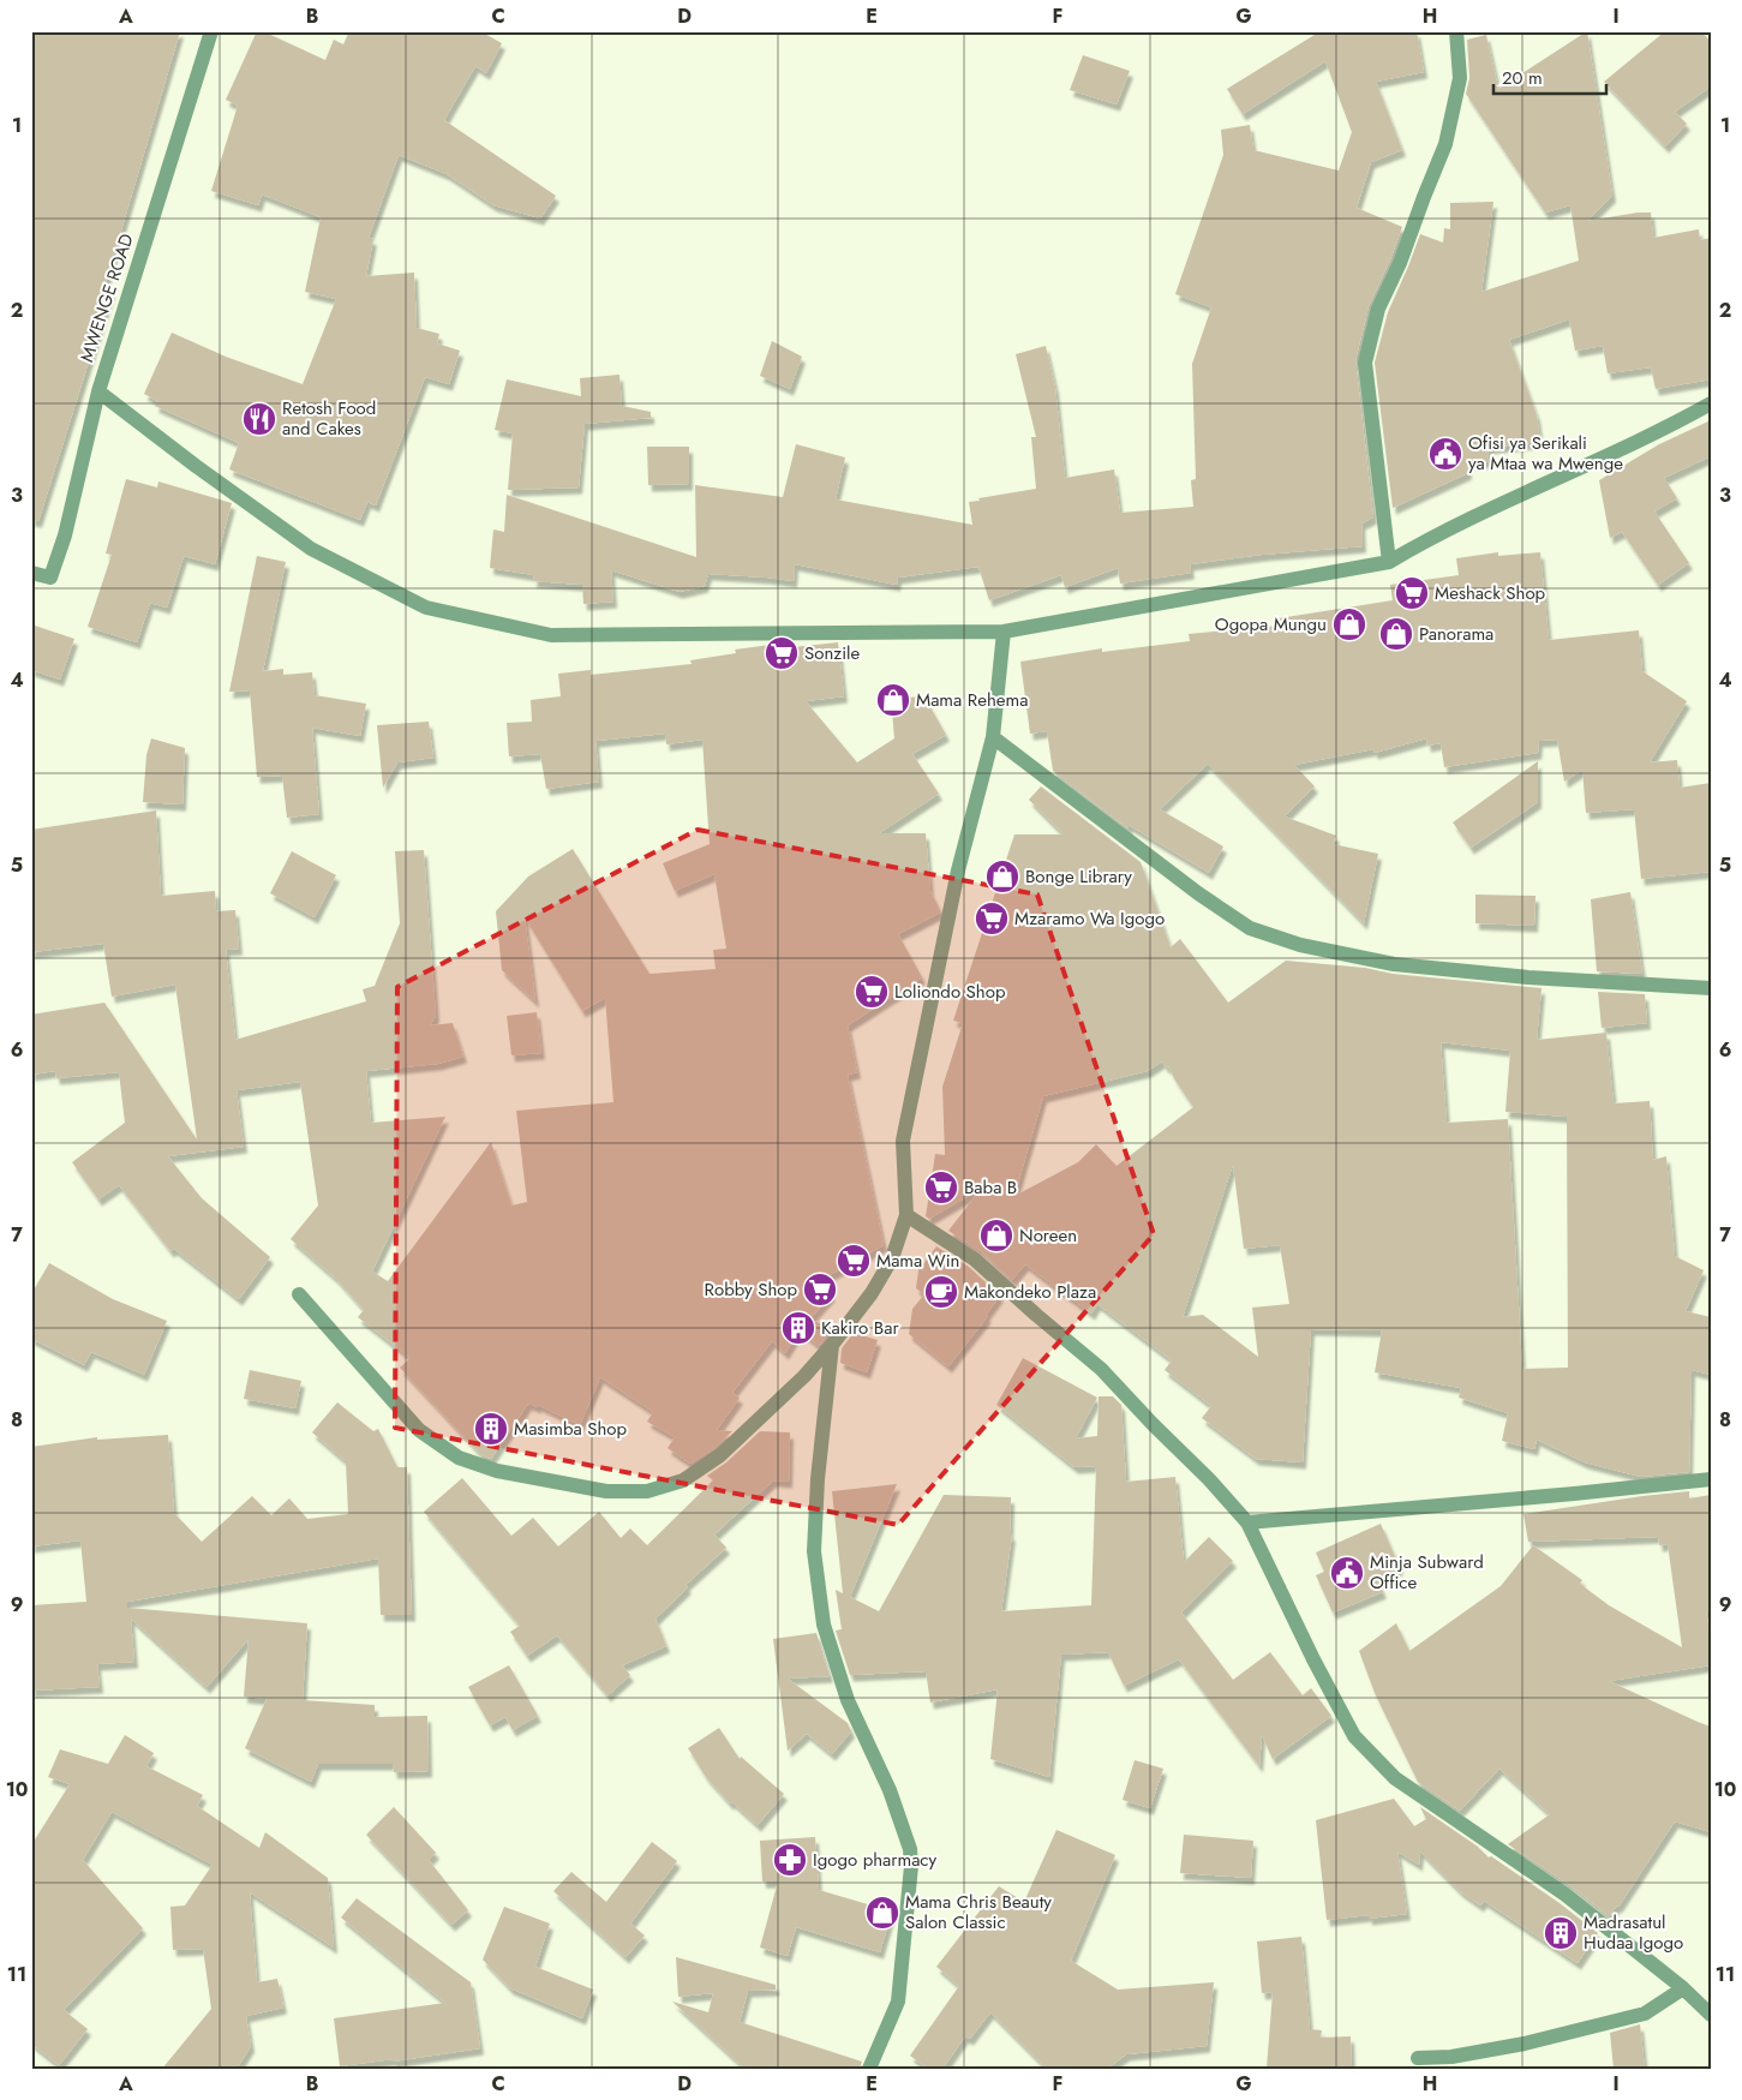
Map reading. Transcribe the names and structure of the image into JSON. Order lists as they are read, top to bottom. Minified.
{"streets":{"street":["MWENGE ROAD"]},"places":{"restaurant":["Retosh Food and Cakes"],"public building":["Ofisi ya Serikali ya Mtaa wa Mwenge","Minja Subward Office"],"supermarket":["Meshack Shop","Sonzile","Mzaramo Wa Igogo","Loliondo Shop","Baba B","Mama Win","Robby Shop"],"shop":["Ogopa Mungu","Panorama","Mama Rehema","Bonge Library","Noreen","Mama Chris Beauty Salon Classic"],"cafe":["Makondeko Plaza"],"building":["Kakiro Bar","Masimba Shop","Madrasatul Hudaa Igogo"],"pharmacy":["Igogo pharmacy"]},"scale_bar":"20 m","grid":{"columns":["A","B","C","D","E","F","G","H","I"],"rows":["1","2","3","4","5","6","7","8","9","10","11"]}}
